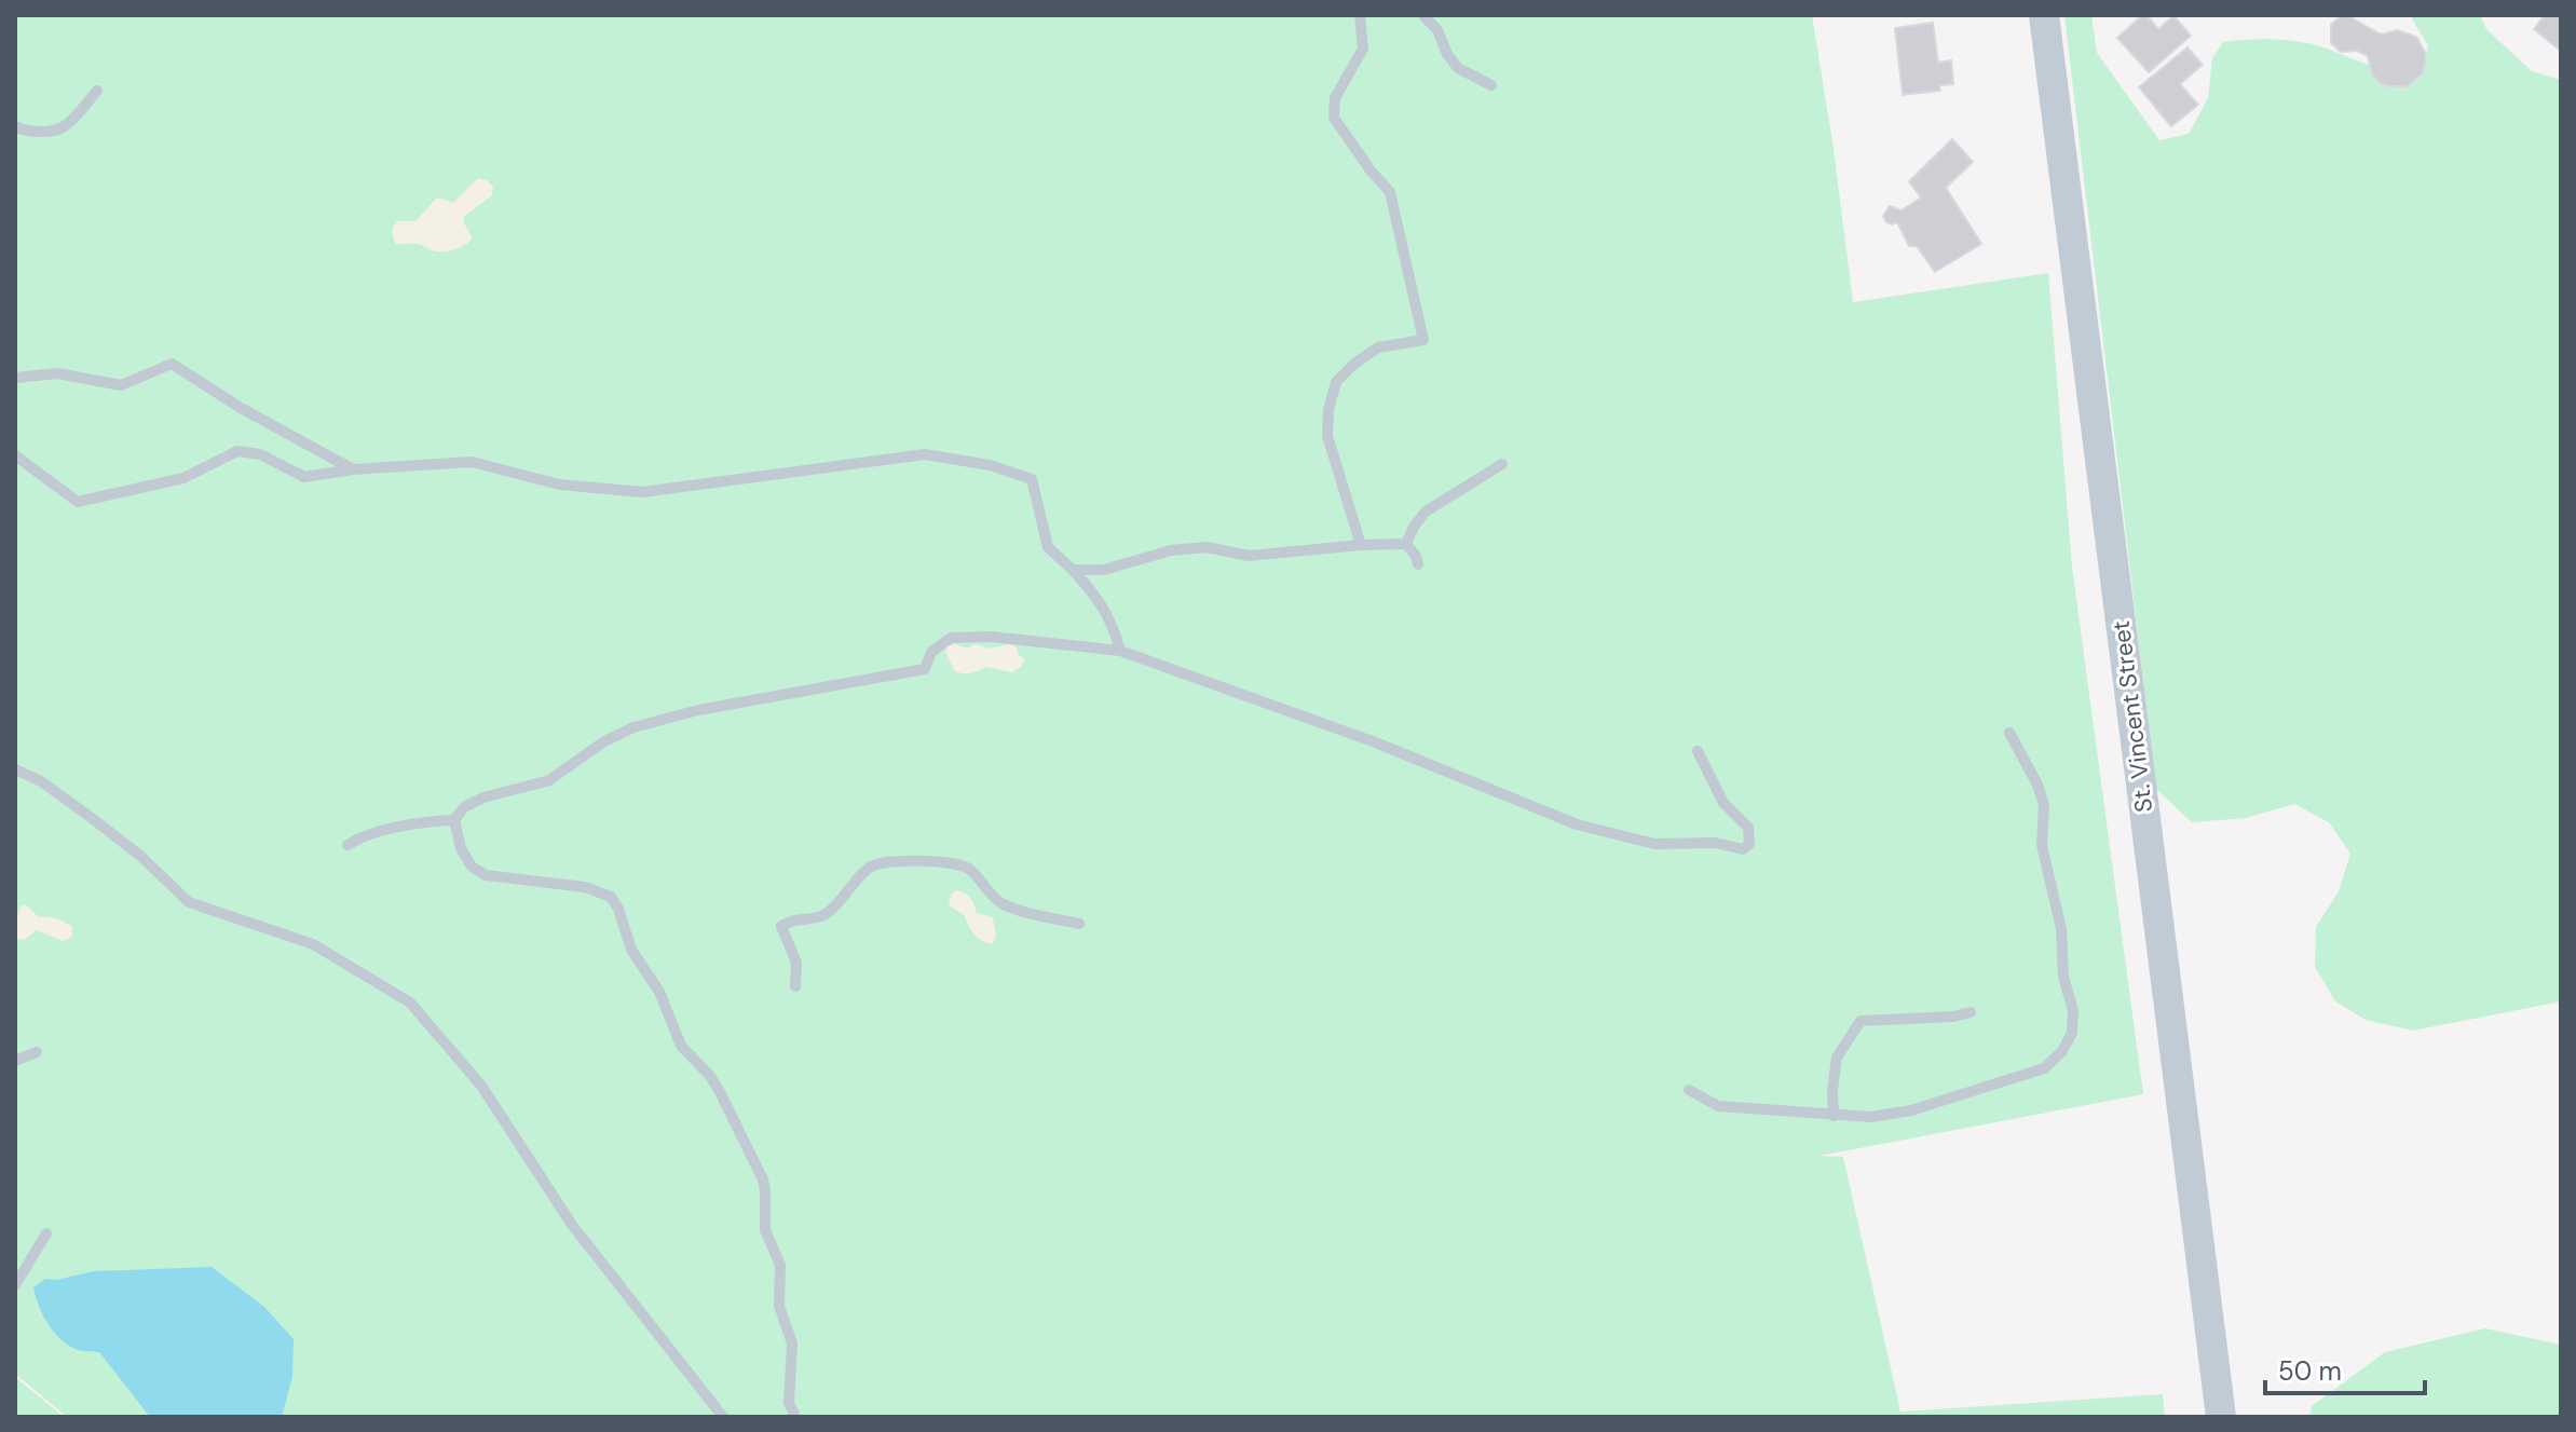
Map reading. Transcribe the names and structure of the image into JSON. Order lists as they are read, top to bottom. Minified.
{"streets":{"street":["St. Vincent Street"]},"scale_bar":"50 m"}
